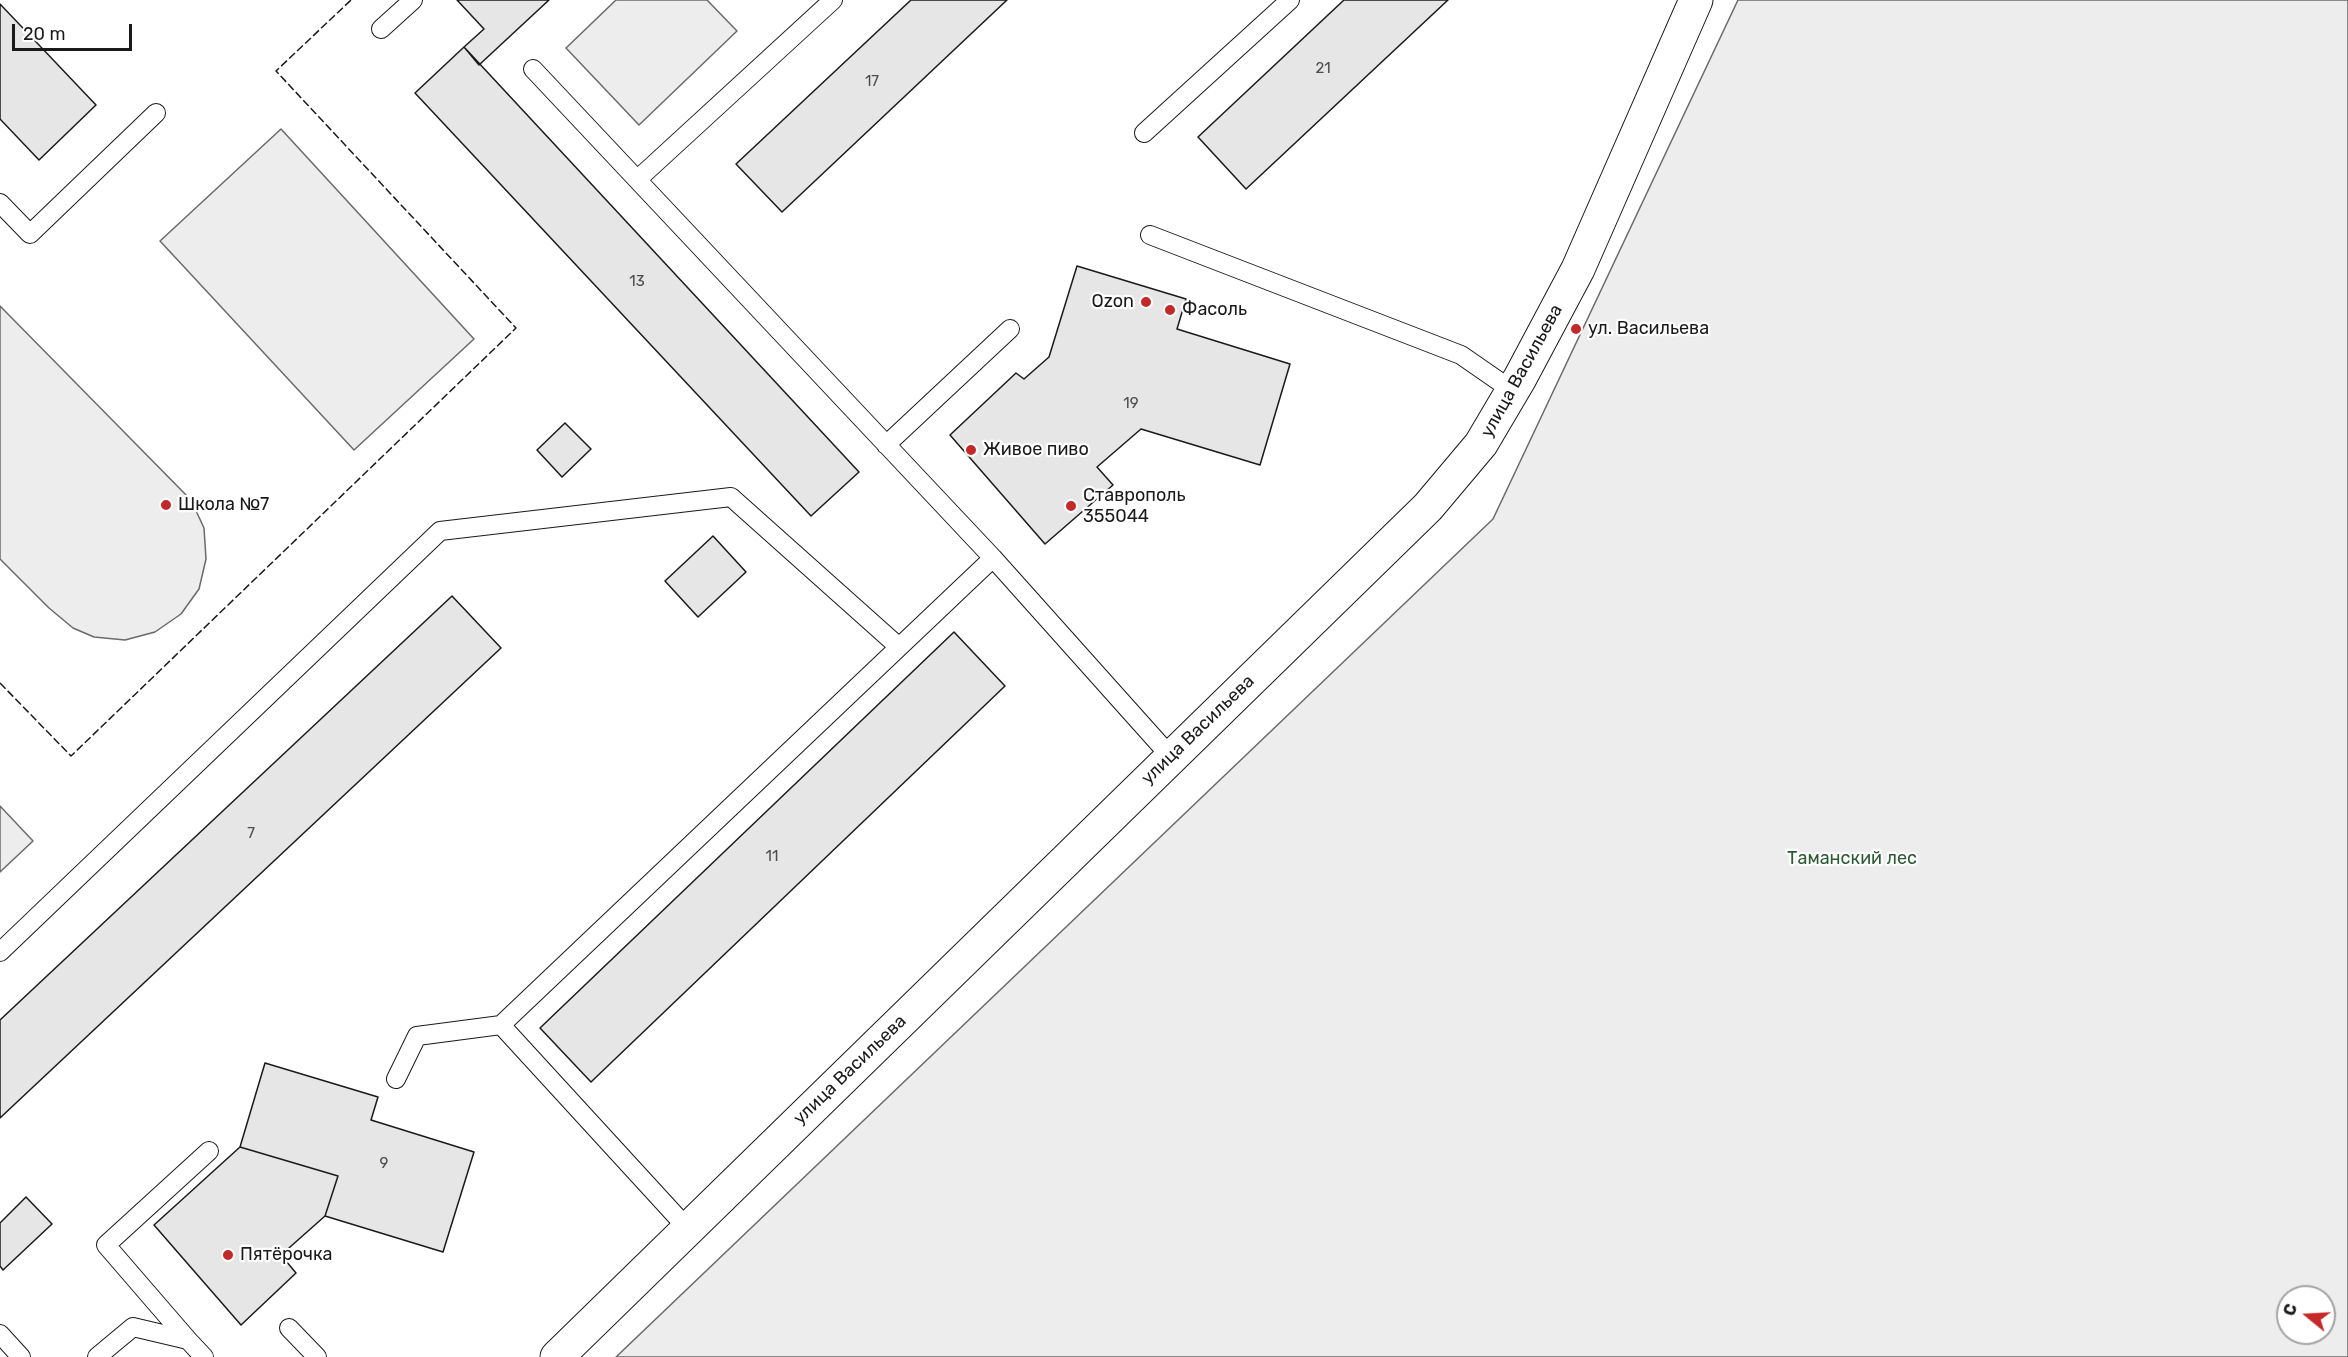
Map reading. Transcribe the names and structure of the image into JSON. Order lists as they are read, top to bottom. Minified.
{"streets":{"street":["улица Васильева"]},"parks":["Таманский лес"],"places":["Ozon","Фасоль","ул. Васильева","Живое пиво","Школа №7","Ставрополь 355044","Пятёрочка"],"house_numbers":["21","17","13","19","7","11","9"],"scale_bar":"20 m","north":"left"}
